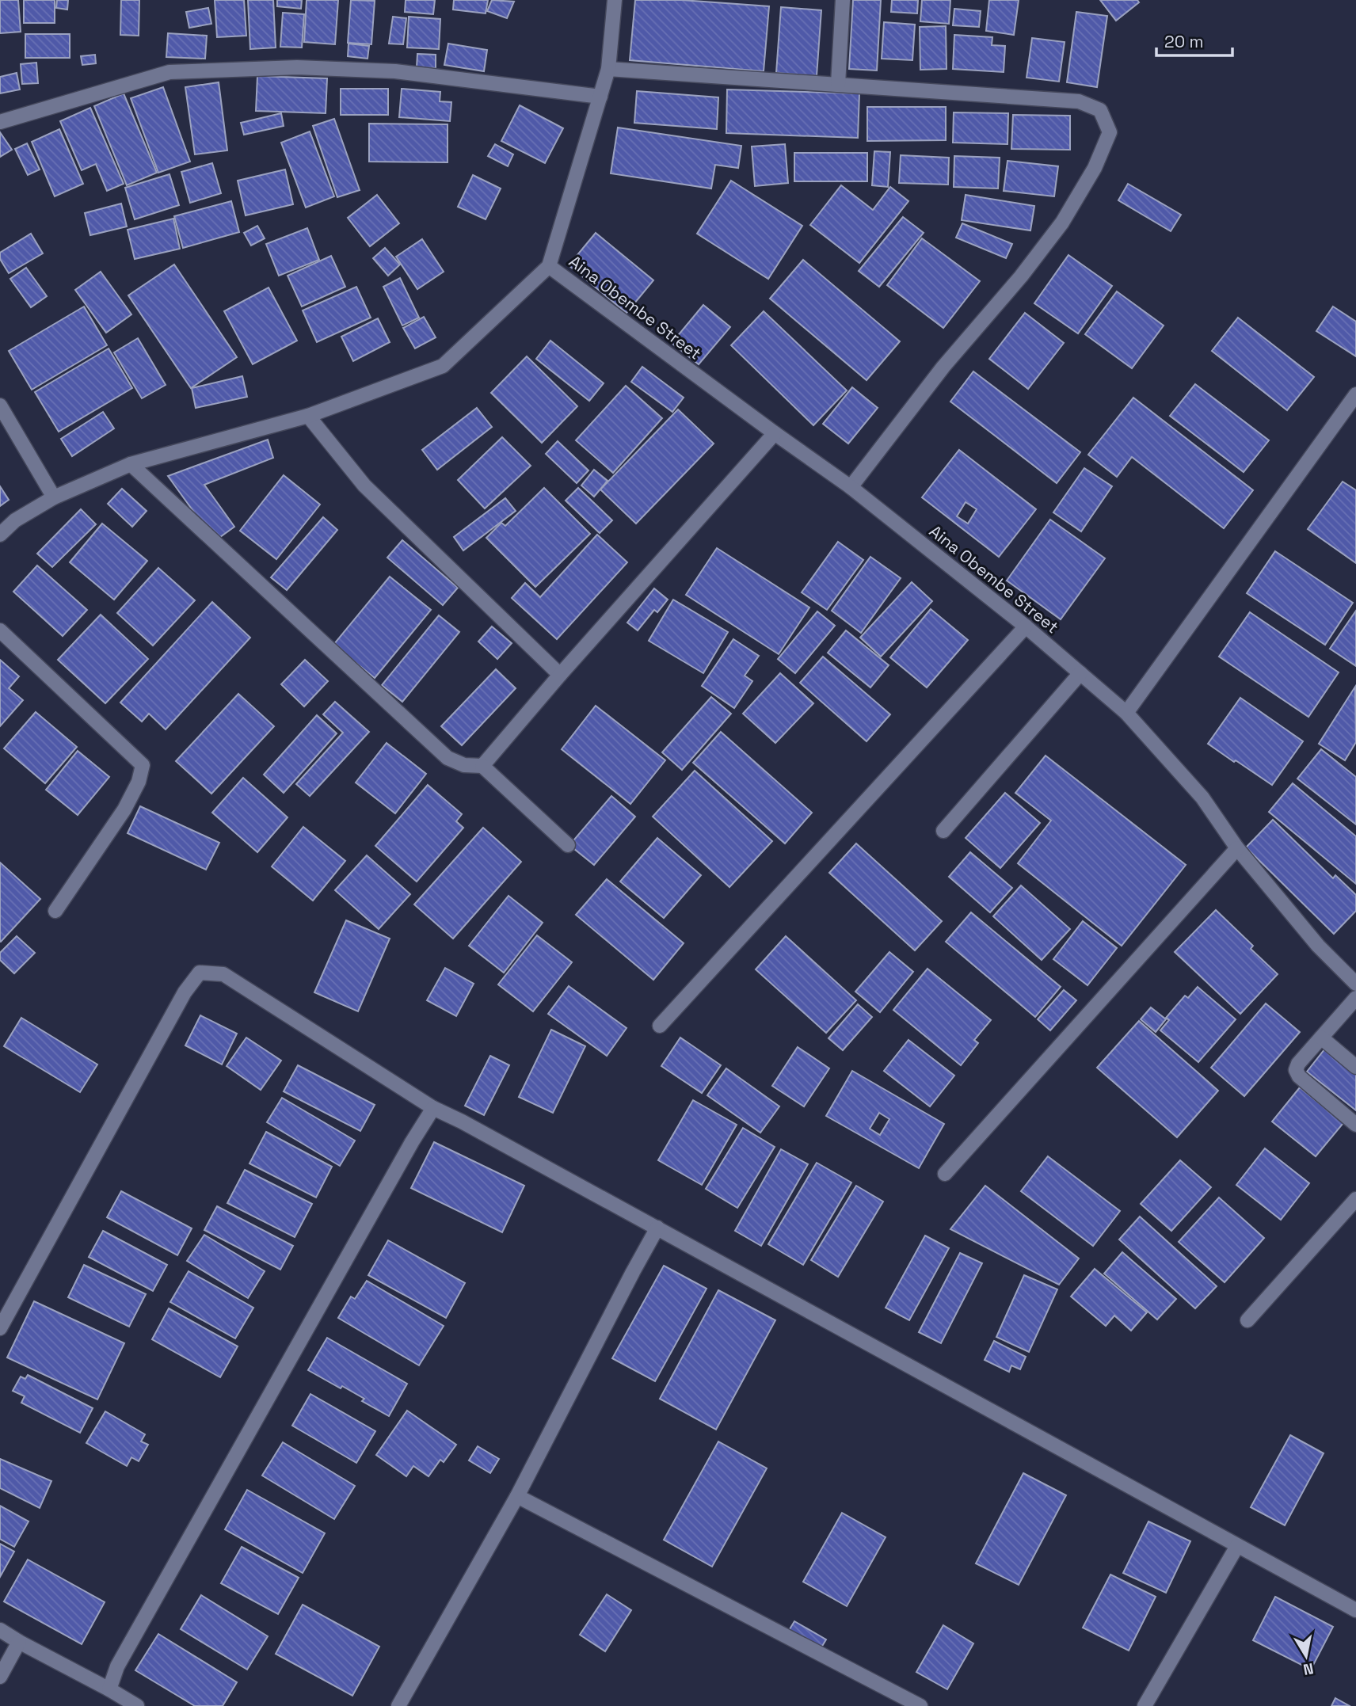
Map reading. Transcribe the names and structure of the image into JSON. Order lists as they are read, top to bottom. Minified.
{"streets":{"street":["Aina Obembe Street"]},"scale_bar":"20 m","north":"bottom"}
